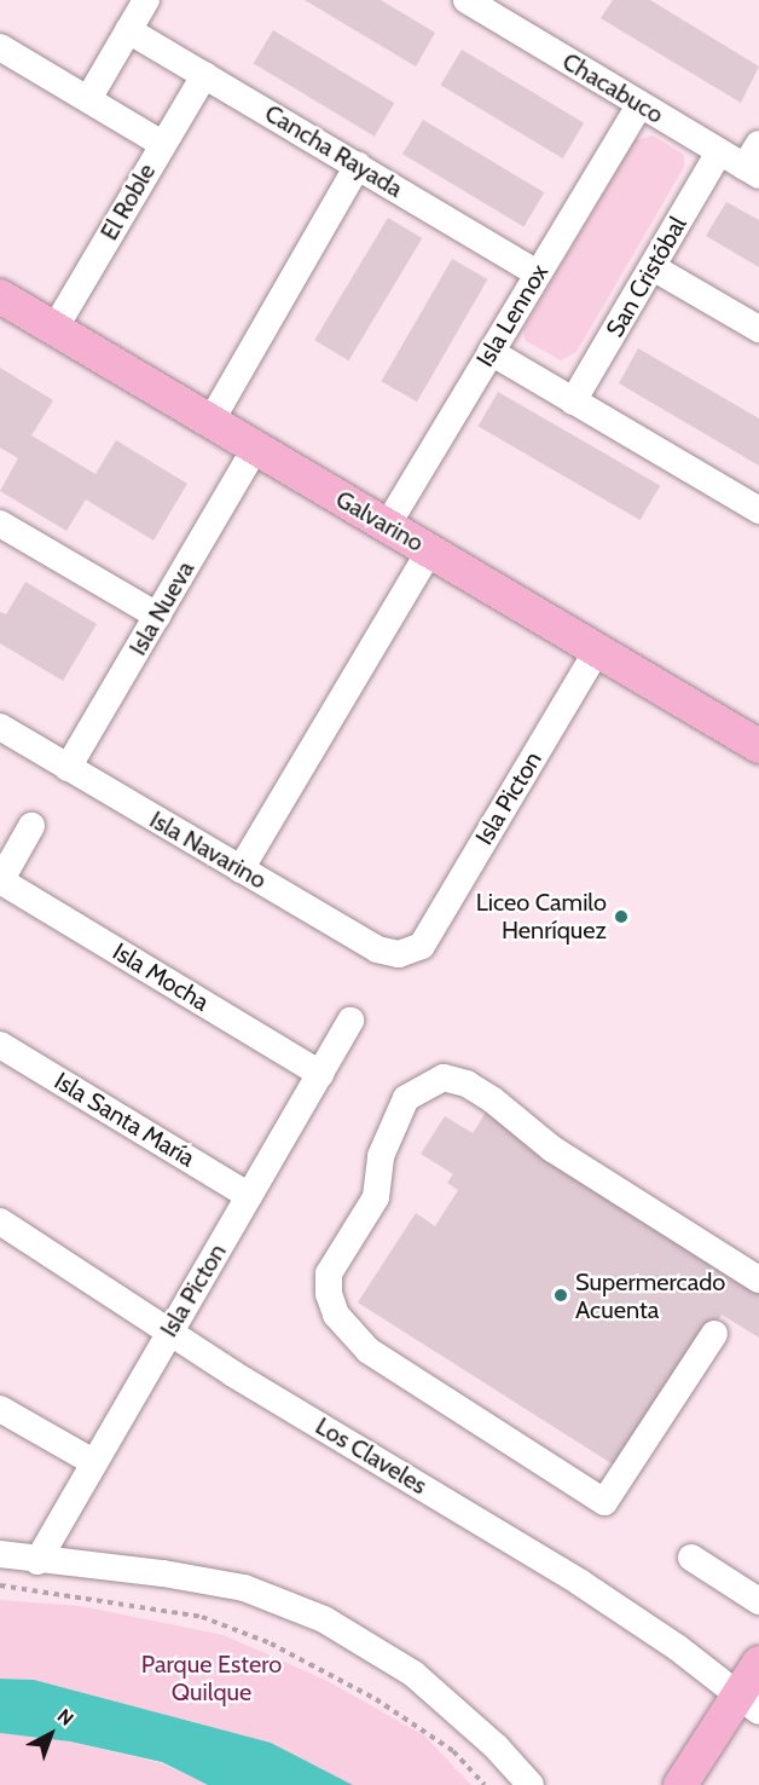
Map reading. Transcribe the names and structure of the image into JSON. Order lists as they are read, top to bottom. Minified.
{"streets":{"main road":["Galvarino"],"street":["Chacabuco","Cancha Rayada","El Roble","San Cristóbal","Isla Lennox","Isla Nueva","Isla Picton","Isla Navarino","Isla Mocha","Isla Santa María","Los Claveles"]},"crossings":[["Chacabuco","San Cristóbal"],["Chacabuco","Isla Lennox"],["Cancha Rayada","El Roble"],["Cancha Rayada","Isla Lennox"],["El Roble","Galvarino"],["Isla Lennox","Galvarino"],["Galvarino","Isla Nueva"],["Galvarino","Isla Picton"],["Isla Nueva","Isla Navarino"],["Isla Picton","Isla Navarino"],["Isla Picton","Isla Mocha"],["Isla Picton","Isla Santa María"],["Isla Picton","Los Claveles"]],"parks":["Parque Estero Quilque"],"places":["Liceo Camilo Henríquez","Supermercado Acuenta"],"north":"top right"}
